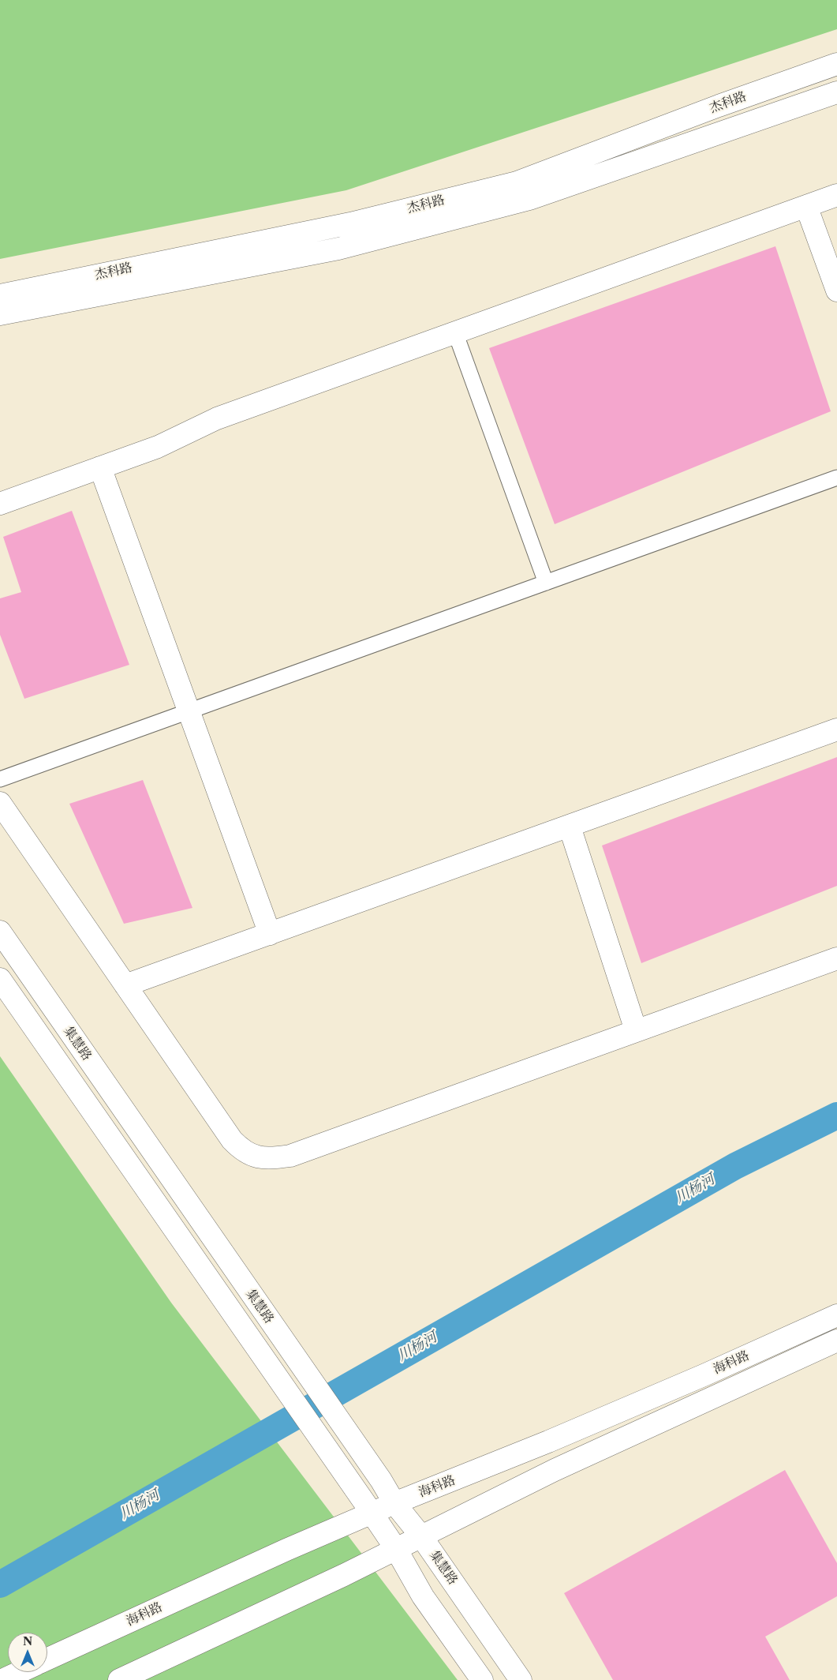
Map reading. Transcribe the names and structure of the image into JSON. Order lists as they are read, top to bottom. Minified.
{"streets":{"street":["杰科路","集慧路","海科路"]},"crossings":[["集慧路","海科路"]],"water":["川杨河"],"north":"top"}
